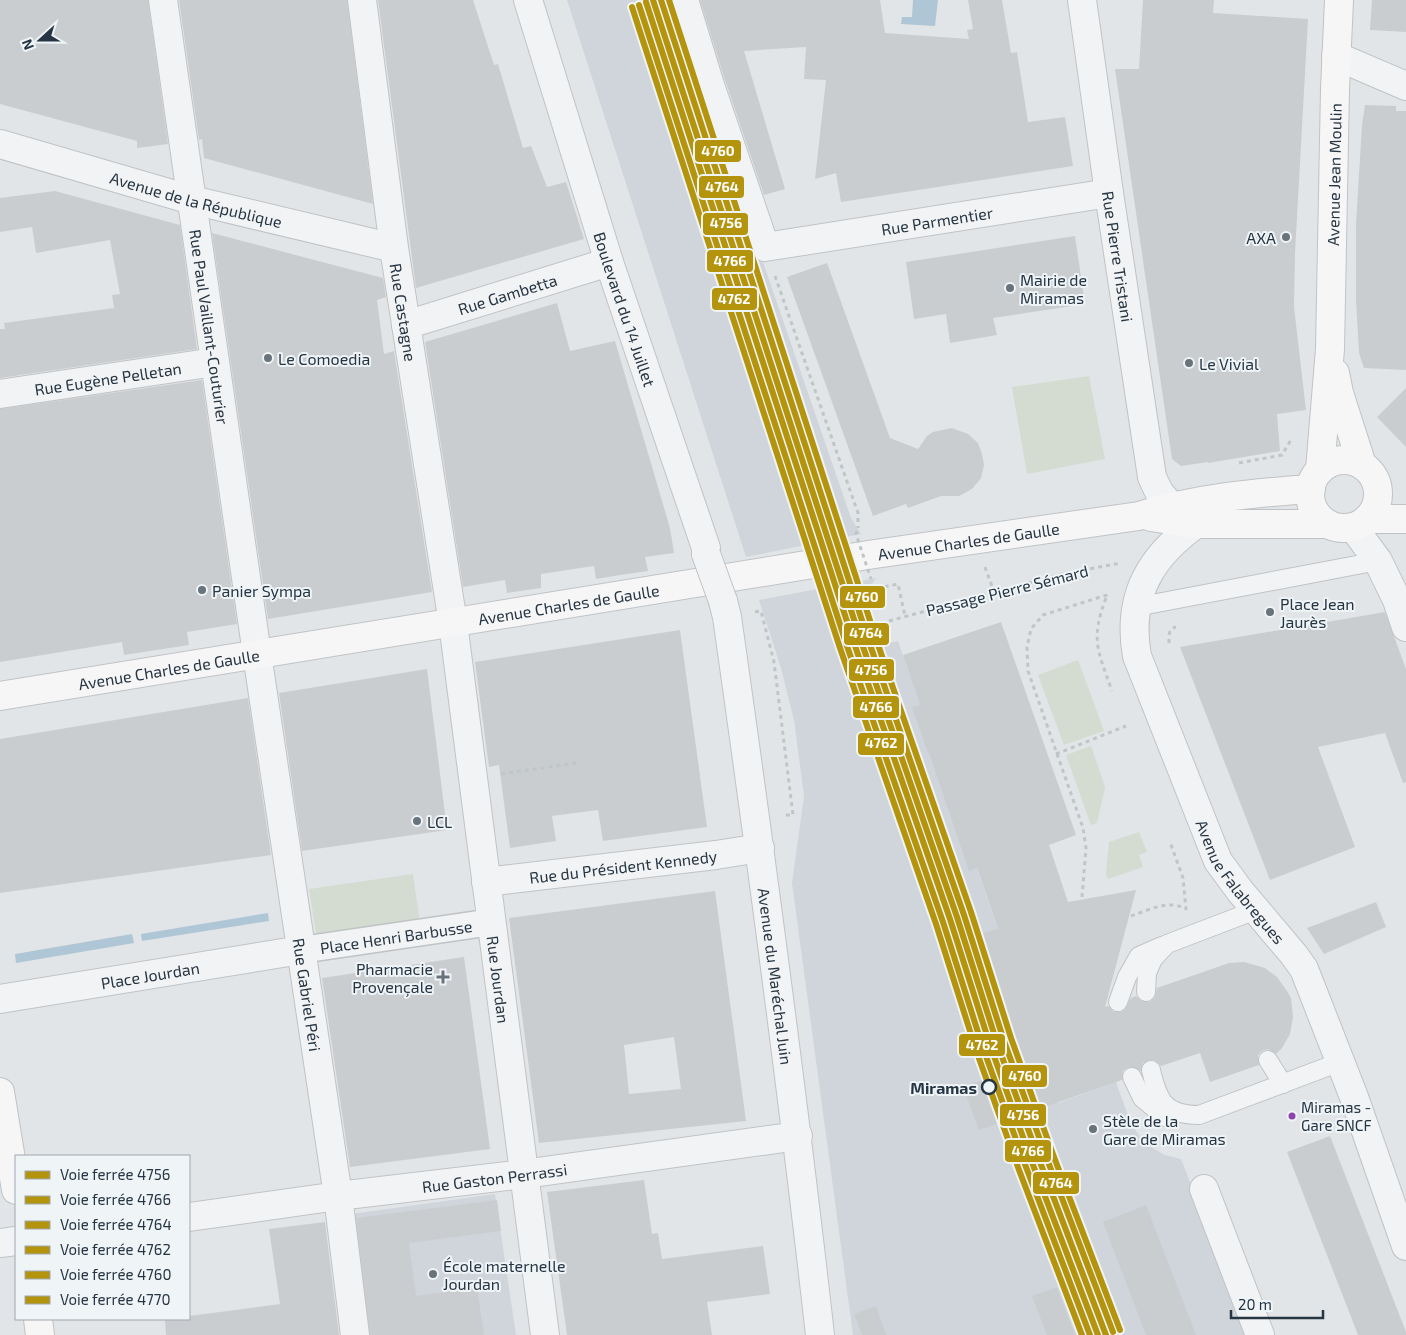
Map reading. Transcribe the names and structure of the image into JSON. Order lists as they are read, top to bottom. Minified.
{"streets":{"main road":["Avenue Jean Moulin","Avenue Charles de Gaulle"],"street":["Avenue de la République","Rue Parmentier","Rue Pierre Tristani","Rue Gambetta","Boulevard du 14 Juillet","Rue Castagne","Rue Paul Vaillant-Couturier","Rue Eugène Pelletan","Rue du Président Kennedy","Avenue Falabregues","Place Henri Barbusse","Place Jourdan","Avenue du Maréchal Juin","Rue Jourdan","Rue Gabriel Péri","Rue Gaston Perrassi"],"path":["Passage Pierre Sémard"]},"crossings":[["Avenue de la République","Rue Castagne"],["Avenue de la République","Rue Paul Vaillant-Couturier"],["Rue Parmentier","Rue Pierre Tristani"],["Rue Gambetta","Boulevard du 14 Juillet"],["Rue Gambetta","Rue Castagne"],["Boulevard du 14 Juillet","Avenue du Maréchal Juin"],["Rue Castagne","Avenue Charles de Gaulle"],["Rue Castagne","Rue Jourdan"],["Rue Paul Vaillant-Couturier","Rue Eugène Pelletan"],["Rue Paul Vaillant-Couturier","Avenue Charles de Gaulle"],["Rue Paul Vaillant-Couturier","Rue Gabriel Péri"],["Avenue Charles de Gaulle","Rue Jourdan"],["Avenue Charles de Gaulle","Rue Gabriel Péri"],["Rue du Président Kennedy","Avenue du Maréchal Juin"],["Rue du Président Kennedy","Rue Jourdan"],["Place Henri Barbusse","Place Jourdan"],["Place Henri Barbusse","Rue Jourdan"],["Place Henri Barbusse","Rue Gabriel Péri"],["Place Jourdan","Rue Gabriel Péri"],["Avenue du Maréchal Juin","Rue Gaston Perrassi"],["Rue Jourdan","Rue Gaston Perrassi"],["Rue Gabriel Péri","Rue Gaston Perrassi"]],"places":{"other":["AXA","Mairie de Miramas","Le Comoedia","Le Vivial","Panier Sympa","Place Jean Jaurès","LCL","Miramas","Miramas - Gare SNCF","Stèle de la Gare de Miramas","École maternelle Jourdan"],"health":["Pharmacie Provençale"]},"lines":["rail line 4756","rail line 4764","rail line 4760","rail line 4766","rail line 4762","rail line 4770"],"legend":["Voie ferrée 4756","Voie ferrée 4766","Voie ferrée 4764","Voie ferrée 4762","Voie ferrée 4760","Voie ferrée 4770"],"scale_bar":"20 m","north":"left"}
